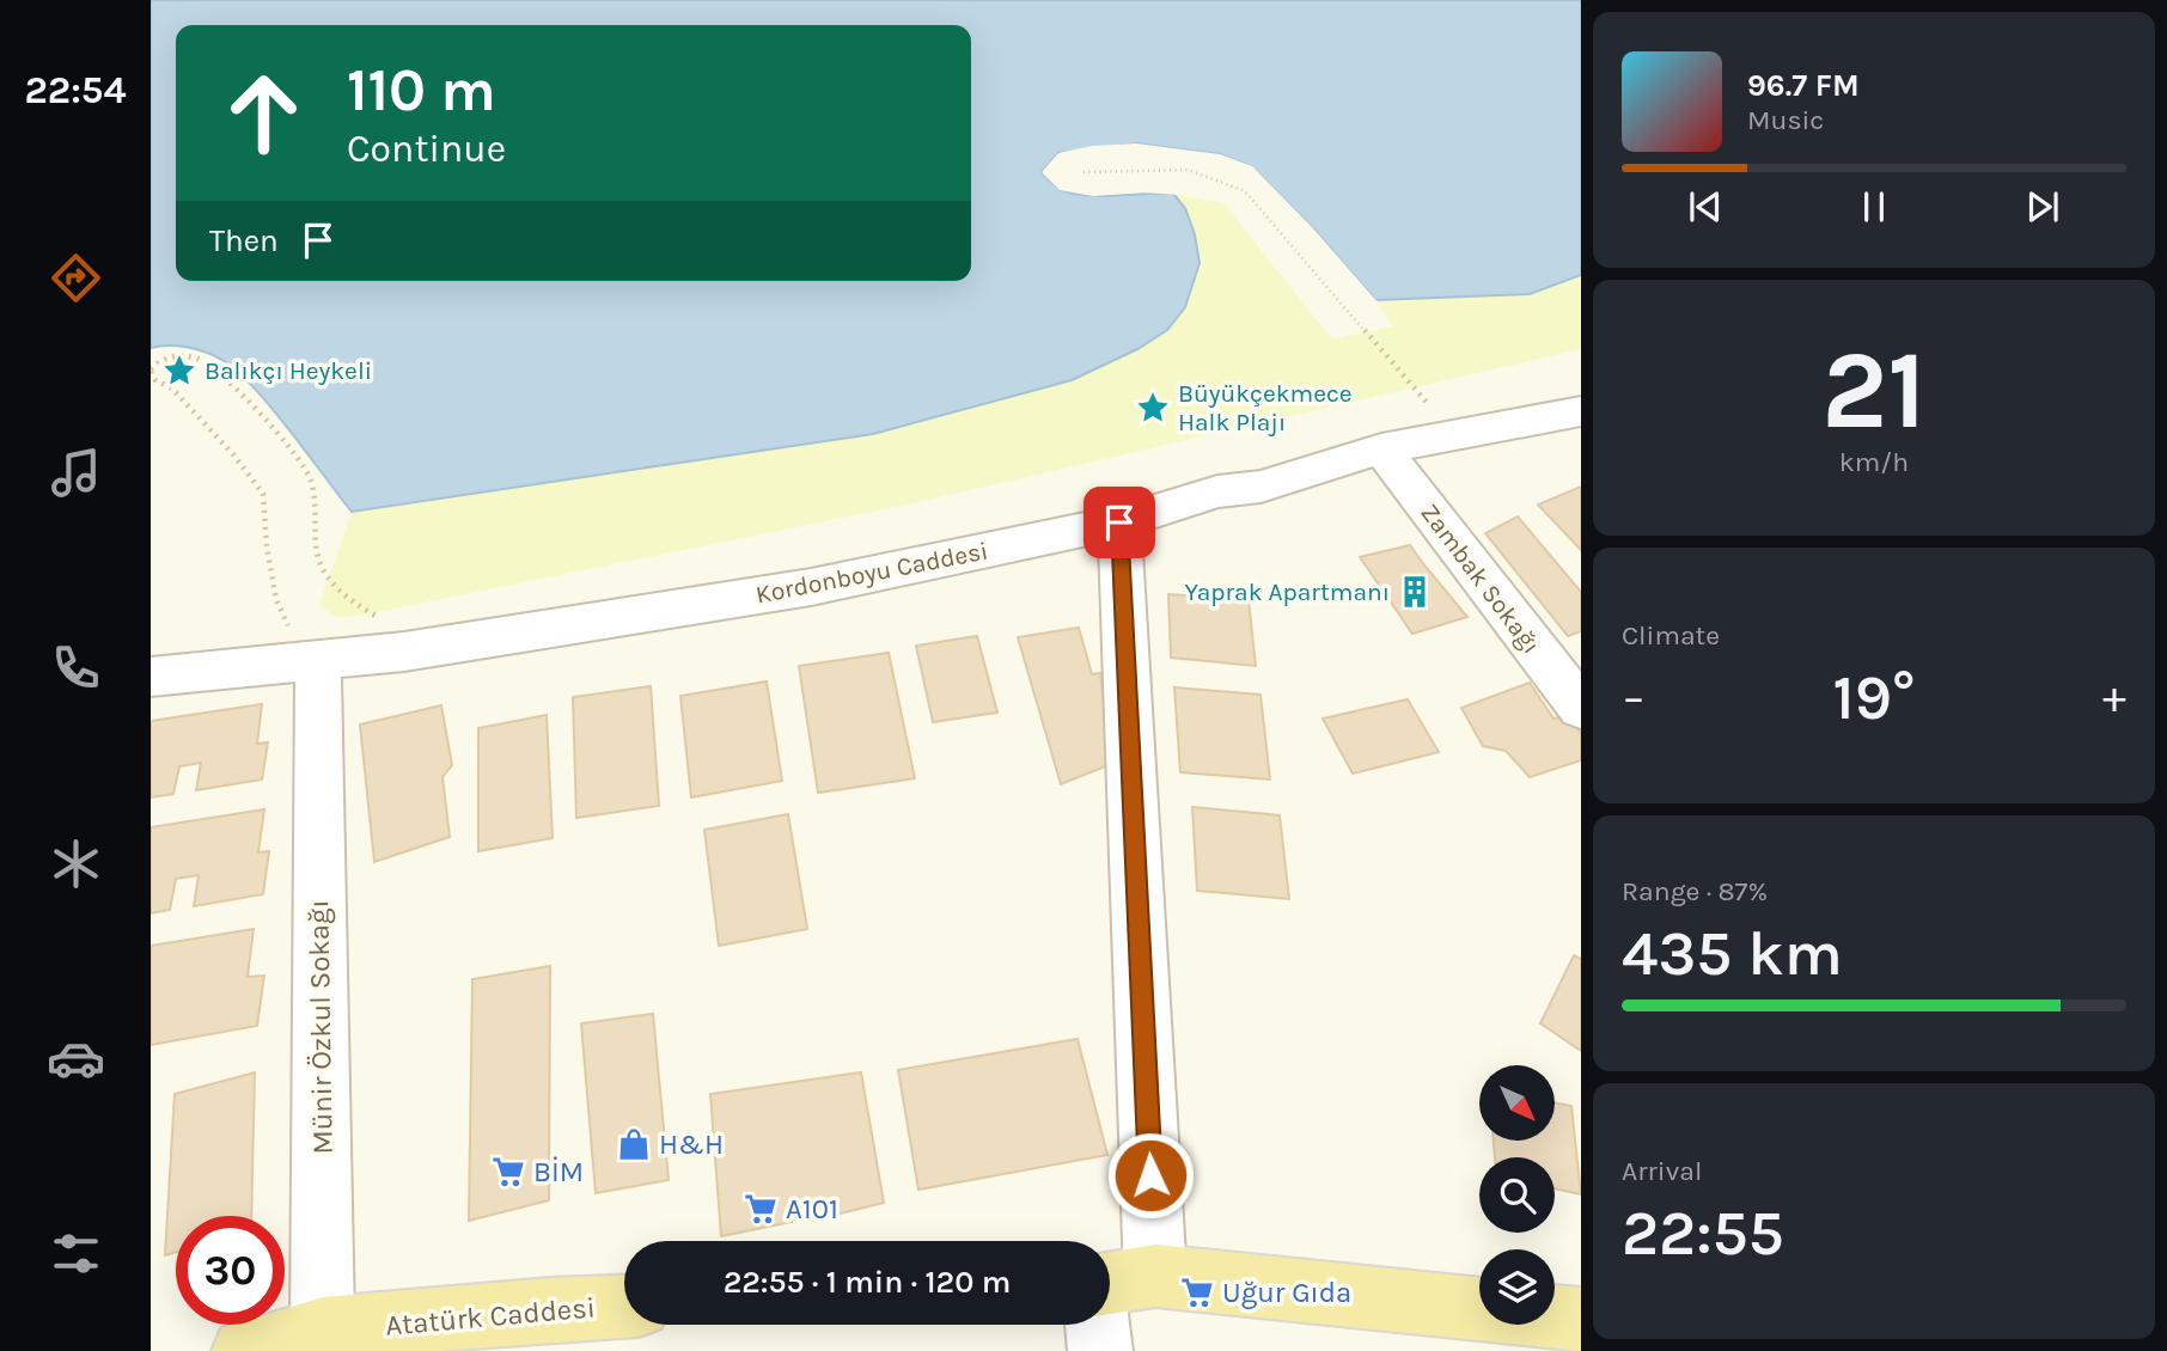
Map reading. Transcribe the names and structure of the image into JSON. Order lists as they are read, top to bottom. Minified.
{"streets":{"main road":["Atatürk Caddesi"],"street":["Kordonboyu Caddesi","Zambak Sokağı","Münir Özkul Sokağı"]},"crossings":[["Kordonboyu Caddesi","Zambak Sokağı"],["Kordonboyu Caddesi","Münir Özkul Sokağı"],["Münir Özkul Sokağı","Atatürk Caddesi"]],"places":{"place":["Balıkçı Heykeli","Büyükçekmece Halk Plajı"],"building":["Yaprak Apartmanı"],"shop":["H&H"],"supermarket":["BİM","A101","Uğur Gıda"]},"north":"bottom right","page":{"tabs":"22:54","turn":["110 m","Continue"],"song":["96.7 FM","Music"],"then":"Then","tile":[["21","km/h"],"Climate",["Range · 87%","435 km"],["Arrival","22:55"]],"heat":["−","19°","+"],"limit":"30","trip":"22:55 · 1 min · 120 m"}}
